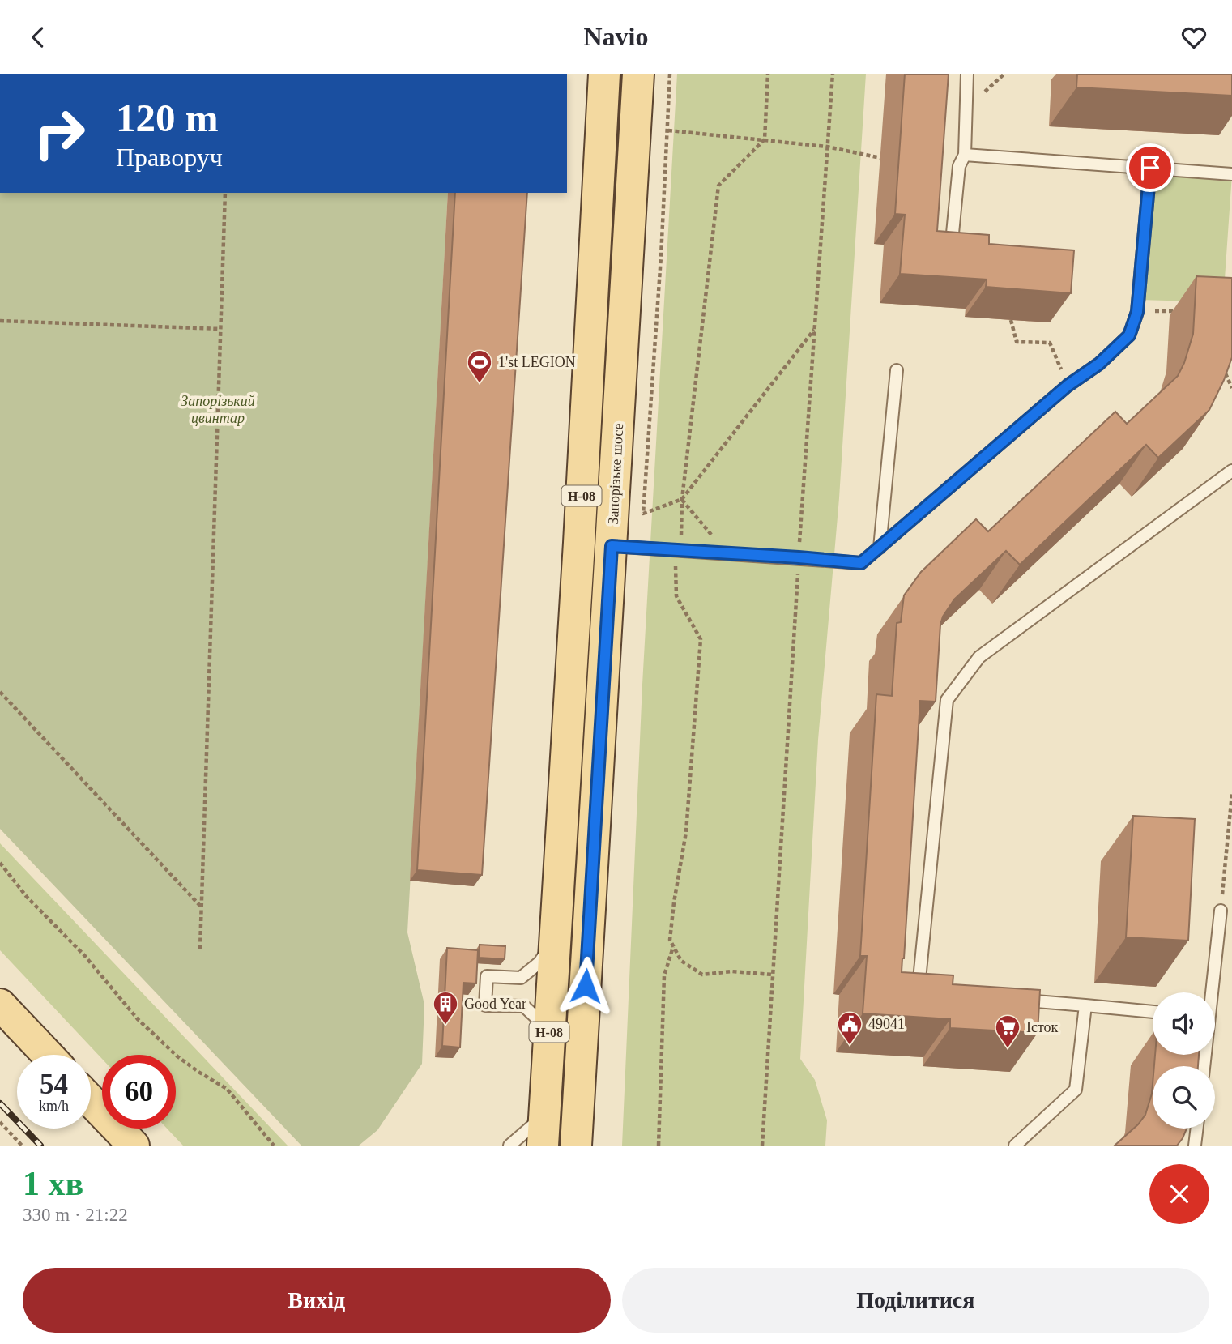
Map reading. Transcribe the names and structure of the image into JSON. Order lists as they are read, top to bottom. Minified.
{"streets":{"main road":["Запорізьке шосе","Н-08"]},"parks":["Запорізький цвинтар"],"places":{"sports":["1'st LEGION"],"building":["Good Year"],"public building":["49041"],"supermarket":["Істок"]},"page":{"header":"Navio","turn":["120 m","Праворуч"],"speed":"54 km/h","limit":"60","heading":["1 хв","330 m · 21:22"],"buttons":["Вихід","Поділитися"]}}
